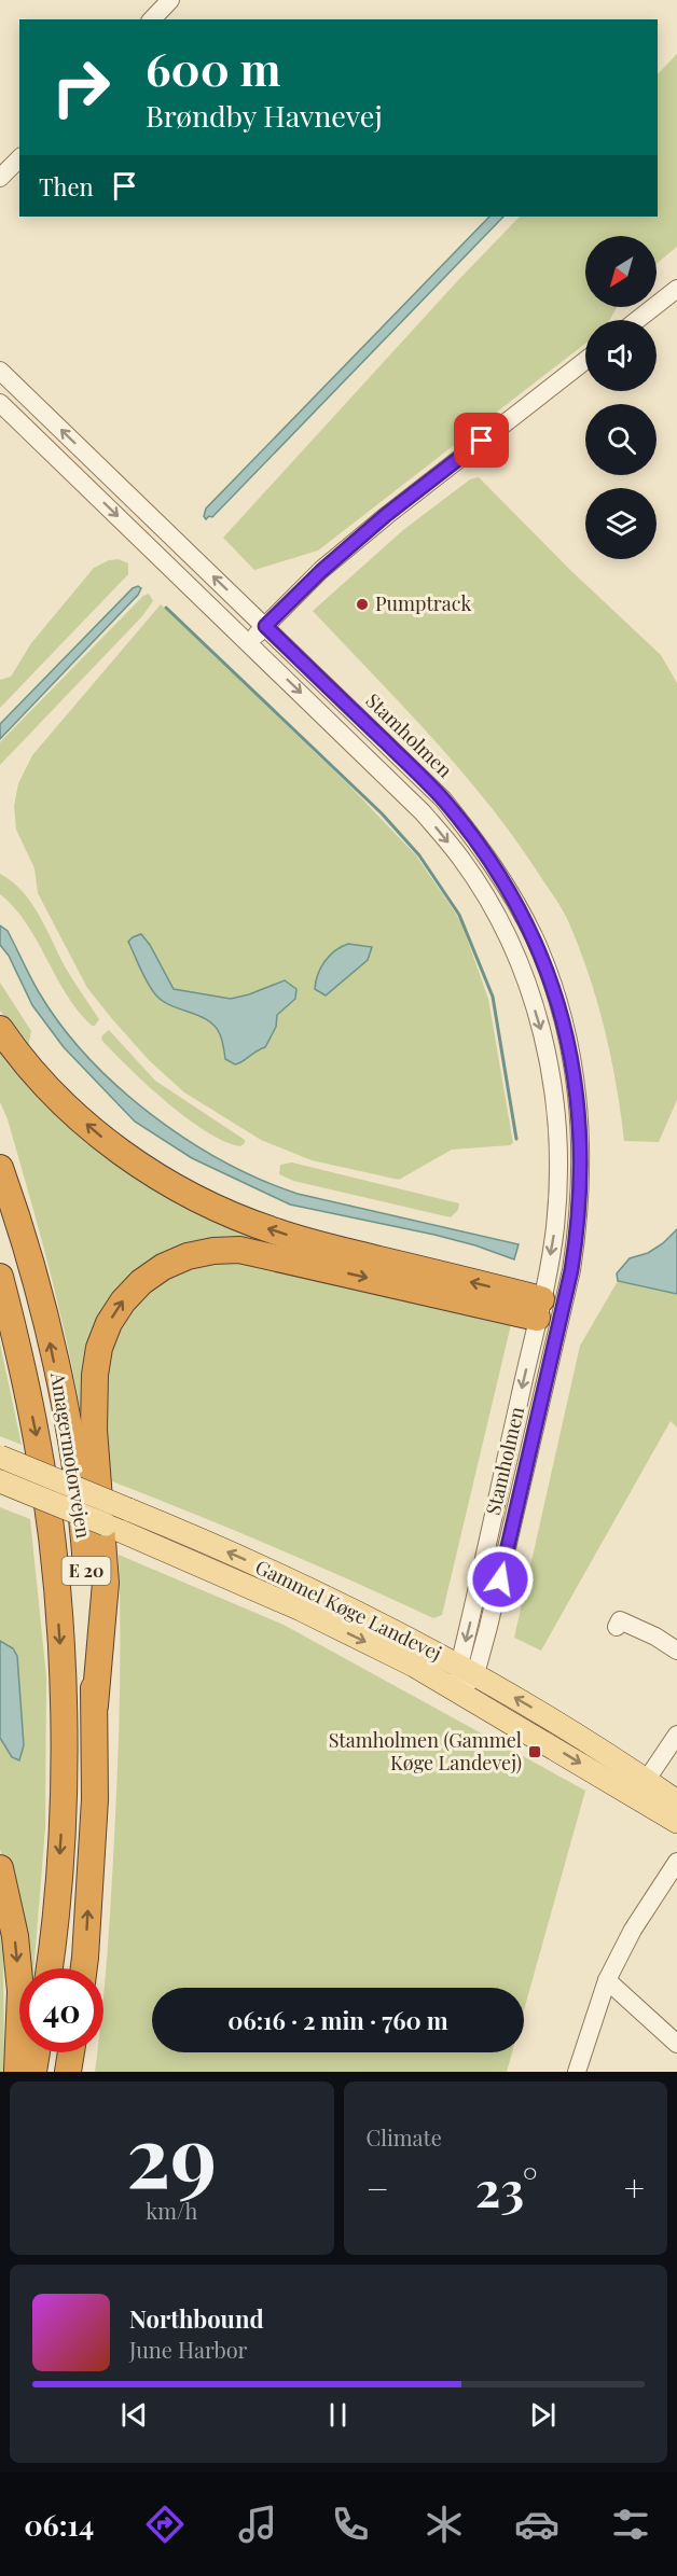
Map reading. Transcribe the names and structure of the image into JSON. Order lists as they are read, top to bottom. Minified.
{"streets":{"highway":["Amagermotorvejen","E 20"],"main road":["Gammel Køge Landevej"],"street":["Stamholmen"]},"crossings":[["Stamholmen","Gammel Køge Landevej"]],"places":{"other":["Pumptrack"],"transit":["Stamholmen (Gammel Køge Landevej)"]},"north":"bottom left","page":{"turn":["600 m","Brøndby Havnevej"],"then":"Then","limit":"40","trip":"06:16 · 2 min · 760 m","tile":[["29","km/h"],"Climate"],"heat":["−","23°","+"],"song":["Northbound","June Harbor"],"tabs":"06:14"}}
